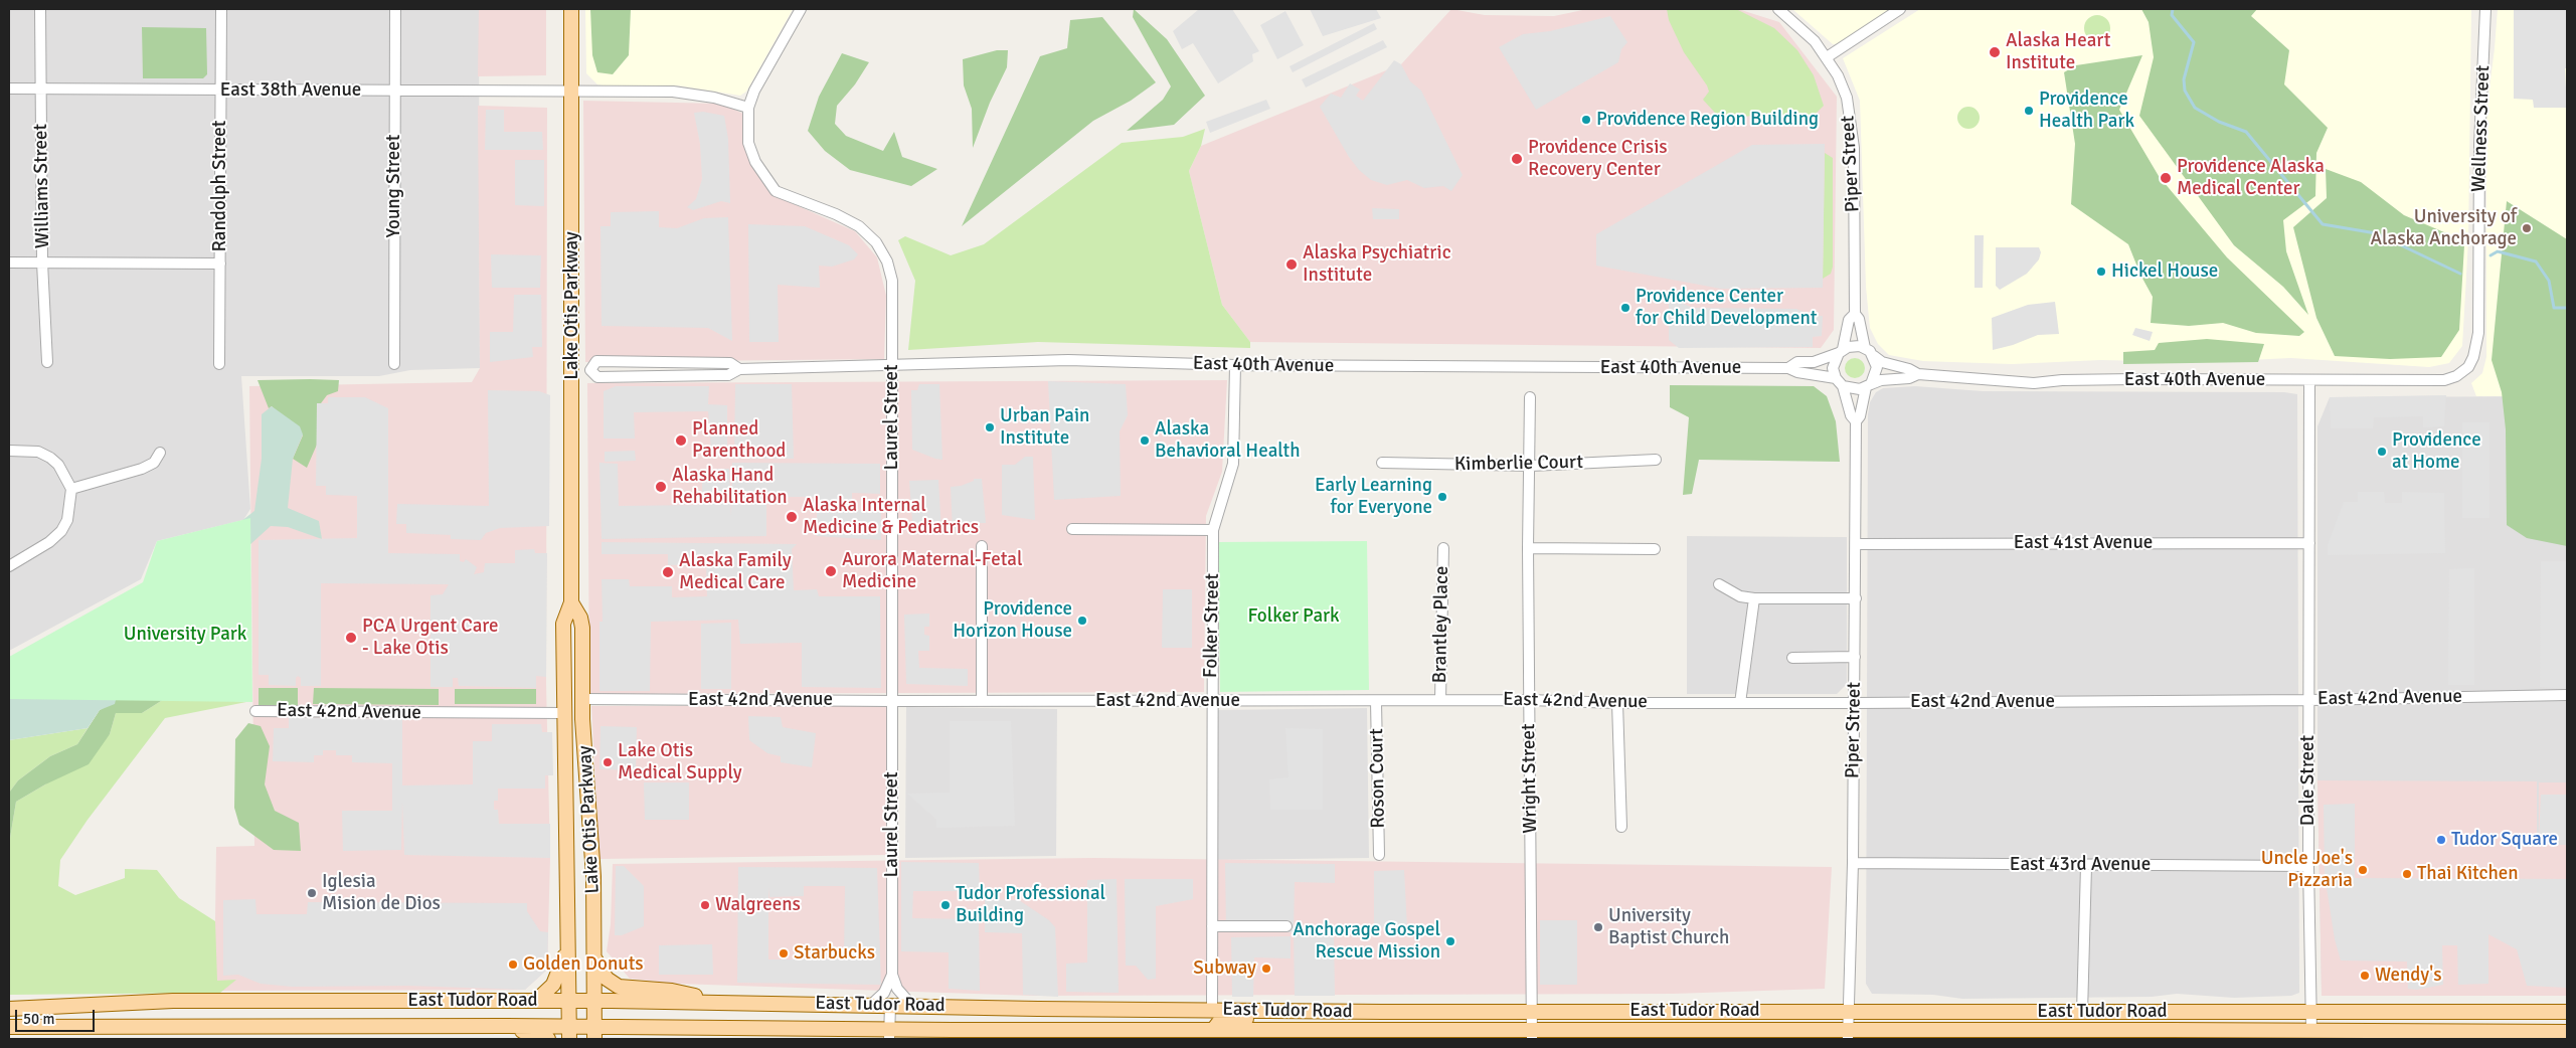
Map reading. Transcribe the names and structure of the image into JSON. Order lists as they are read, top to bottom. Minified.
{"streets":{"main road":["Lake Otis Parkway","East Tudor Road"],"street":["East 38th Avenue","Wellness Street","Piper Street","Williams Street","Randolph Street","Young Street","East 40th Avenue","Laurel Street","Kimberlie Court","East 41st Avenue","Brantley Place","Folker Street","East 42nd Avenue","Roson Court","Wright Street","Dale Street","East 43rd Avenue"]},"crossings":[["East 38th Avenue","Williams Street"],["East 38th Avenue","Randolph Street"],["East 38th Avenue","Young Street"],["East 38th Avenue","Lake Otis Parkway"],["East 38th Avenue","Laurel Street"],["Wellness Street","East 40th Avenue"],["Piper Street","East 40th Avenue"],["Piper Street","East 41st Avenue"],["Piper Street","East 42nd Avenue"],["Piper Street","East 43rd Avenue"],["Piper Street","East Tudor Road"],["Lake Otis Parkway","East 40th Avenue"],["Lake Otis Parkway","East 42nd Avenue"],["Lake Otis Parkway","East Tudor Road"],["East 40th Avenue","Laurel Street"],["East 40th Avenue","Folker Street"],["East 40th Avenue","Dale Street"],["Laurel Street","East 42nd Avenue"],["Laurel Street","East Tudor Road"],["Kimberlie Court","Wright Street"],["East 41st Avenue","Dale Street"],["Brantley Place","East 42nd Avenue"],["Folker Street","East 42nd Avenue"],["Folker Street","East Tudor Road"],["East 42nd Avenue","Roson Court"],["East 42nd Avenue","Wright Street"],["East 42nd Avenue","Dale Street"],["Wright Street","East Tudor Road"],["Dale Street","East 43rd Avenue"],["Dale Street","East Tudor Road"]],"parks":["Folker Park","University Park"],"places":["Alaska Heart Institute","Providence Health Park","Providence Region Building","Providence Crisis Recovery Center","Providence Alaska Medical Center","University of Alaska Anchorage","Alaska Psychiatric Institute","Hickel House","Providence Center for Child Development","Urban Pain Institute","Planned Parenthood","Alaska Behavioral Health","Providence at Home","Alaska Hand Rehabilitation","Early Learning for Everyone","Alaska Internal Medicine & Pediatrics","Aurora Maternal-Fetal Medicine","Alaska Family Medical Care","Providence Horizon House","PCA Urgent Care - Lake Otis","Lake Otis Medical Supply","Tudor Square","Uncle Joe's Pizzaria","Thai Kitchen","Iglesia Mision de Dios","Walgreens","Tudor Professional Building","University Baptist Church","Anchorage Gospel Rescue Mission","Starbucks","Golden Donuts","Subway","Wendy's"],"scale_bar":"50 m"}
